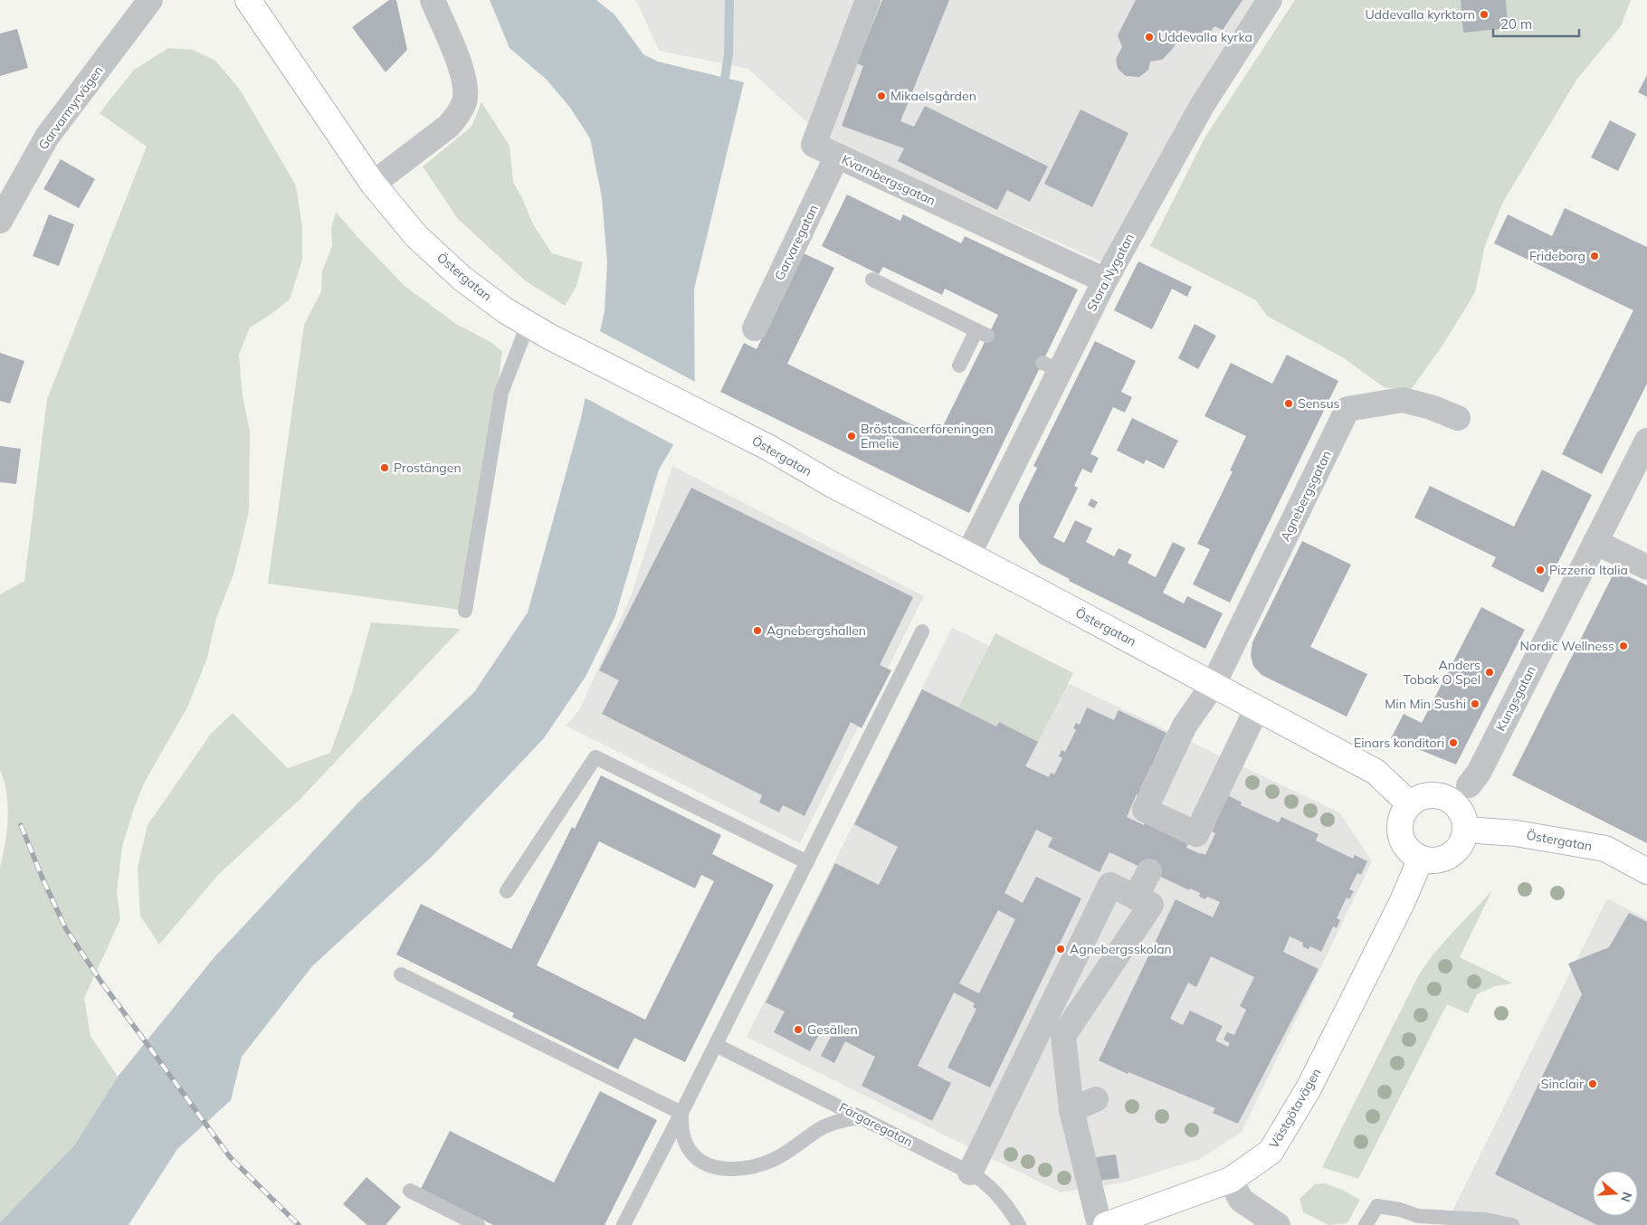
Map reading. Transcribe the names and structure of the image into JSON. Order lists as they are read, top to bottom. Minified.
{"streets":{"street":["Garvarmyrvägen","Kvarnbergsgatan","Garvaregatan","Stora Nygatan","Östergatan","Agnebergsgatan","Kungsgatan","Västgötavägen"],"lane":["Färgaregatan"]},"crossings":[["Kvarnbergsgatan","Garvaregatan"],["Kvarnbergsgatan","Stora Nygatan"],["Stora Nygatan","Östergatan"],["Östergatan","Agnebergsgatan"],["Östergatan","Västgötavägen"]],"places":["Uddevalla kyrktorn","Uddevalla kyrka","Mikaelsgården","Frideborg","Sensus","Bröstcancerföreningen Emelie","Prostängen","Pizzeria Italia","Agnebergshallen","Nordic Wellness","Anders Tobak O Spel","Min Min Sushi","Einars konditori","Agnebergsskolan","Gesällen","Sinclair"],"scale_bar":"20 m","north":"right"}
